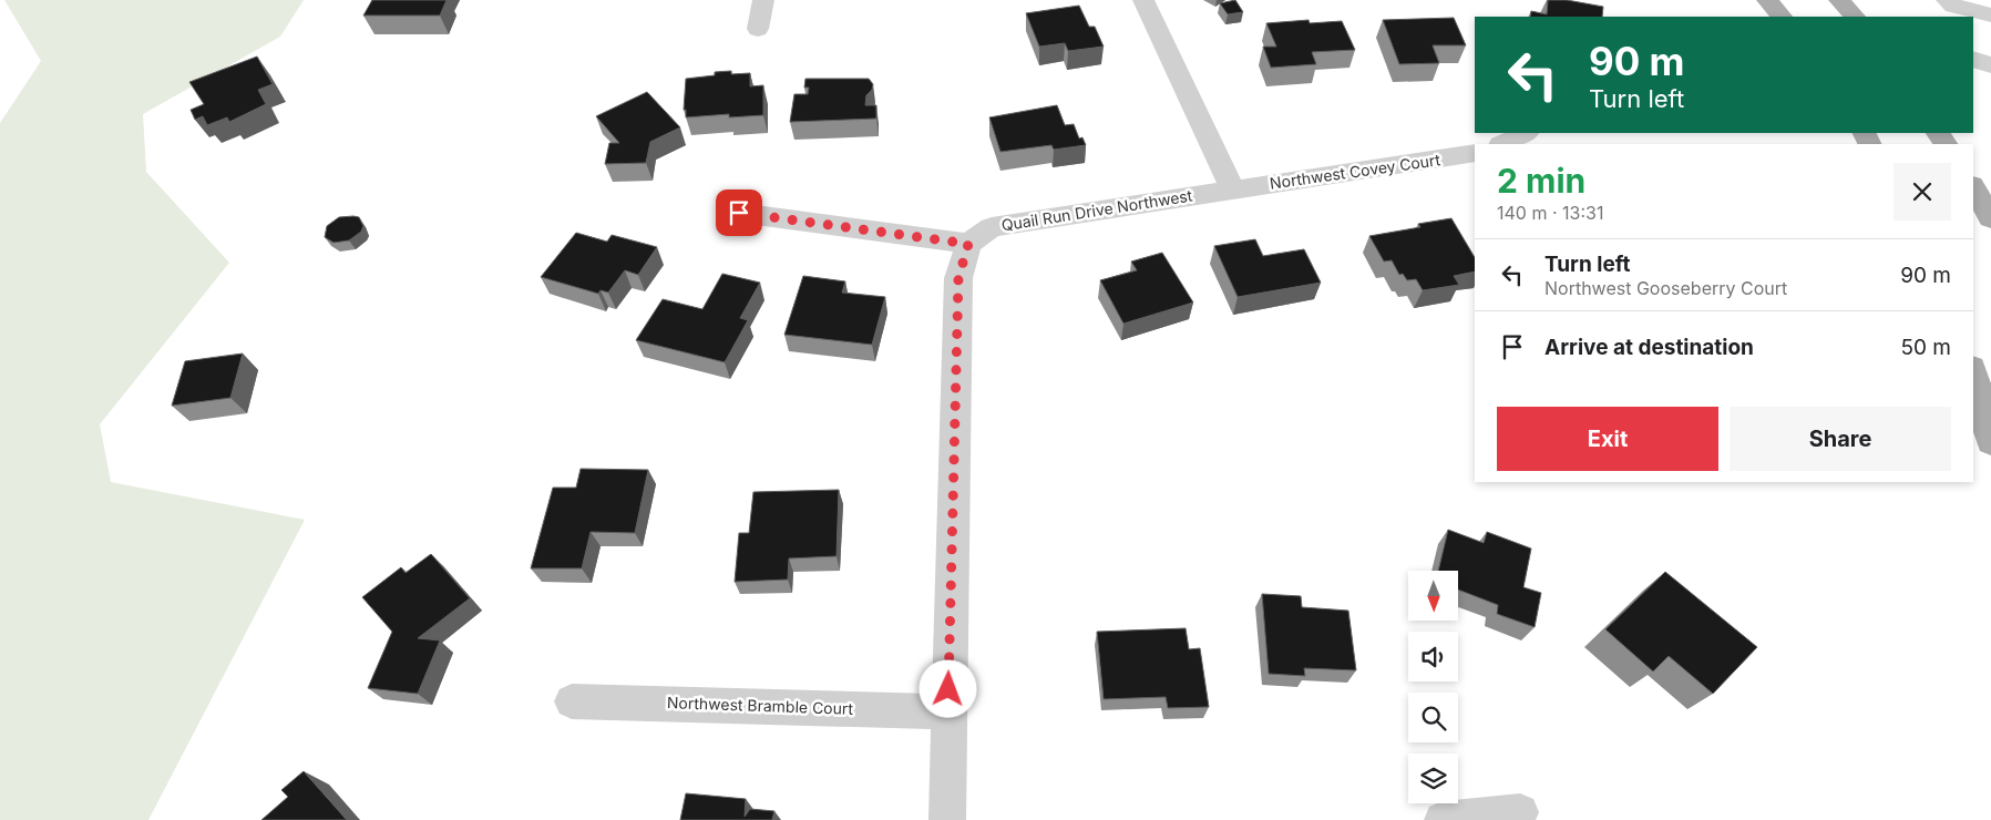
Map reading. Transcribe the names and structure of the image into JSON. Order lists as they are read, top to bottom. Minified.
{"streets":{"street":["Northwest Covey Court","Quail Run Drive Northwest","Northwest Bramble Court"]},"crossings":[["Northwest Covey Court","Quail Run Drive Northwest"]],"north":"bottom","page":{"turn":["90 m","Turn left"],"heading":["2 min","140 m · 13:31"],"list":[{"name":"Turn left","note":"Northwest Gooseberry Court","value":"90 m"},{"name":"Arrive at destination","value":"50 m"}],"buttons":["Exit","Share"]}}
